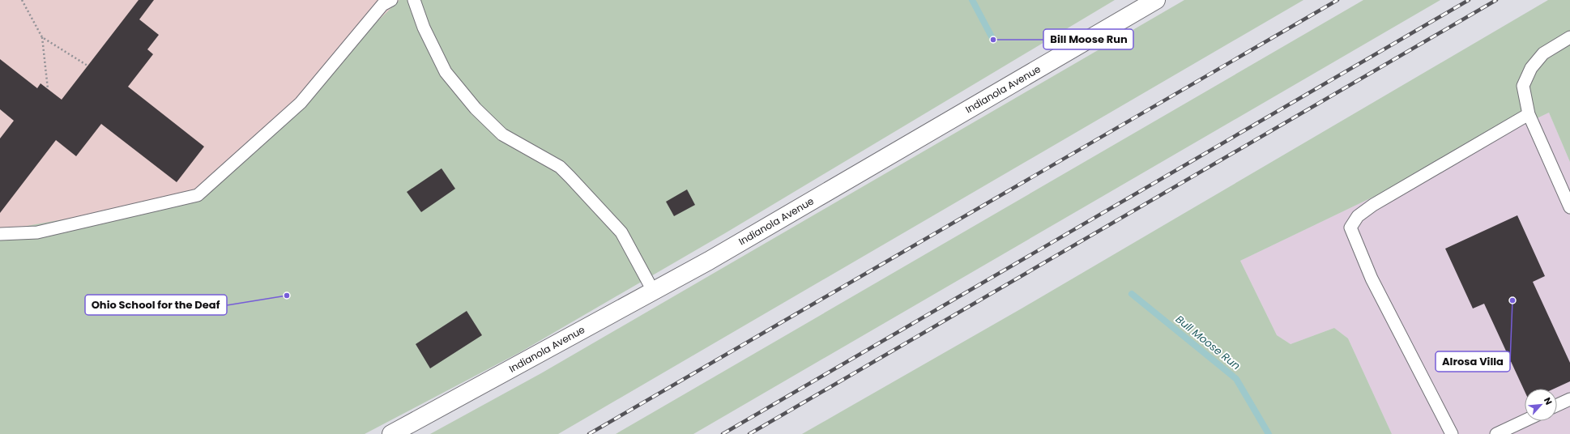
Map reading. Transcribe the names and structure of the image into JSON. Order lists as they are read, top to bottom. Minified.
{"streets":{"main road":["Indianola Avenue"]},"water":["Bull Moose Run"],"places":["Bill Moose Run","Ohio School for the Deaf","Alrosa Villa"],"north":"top right"}
